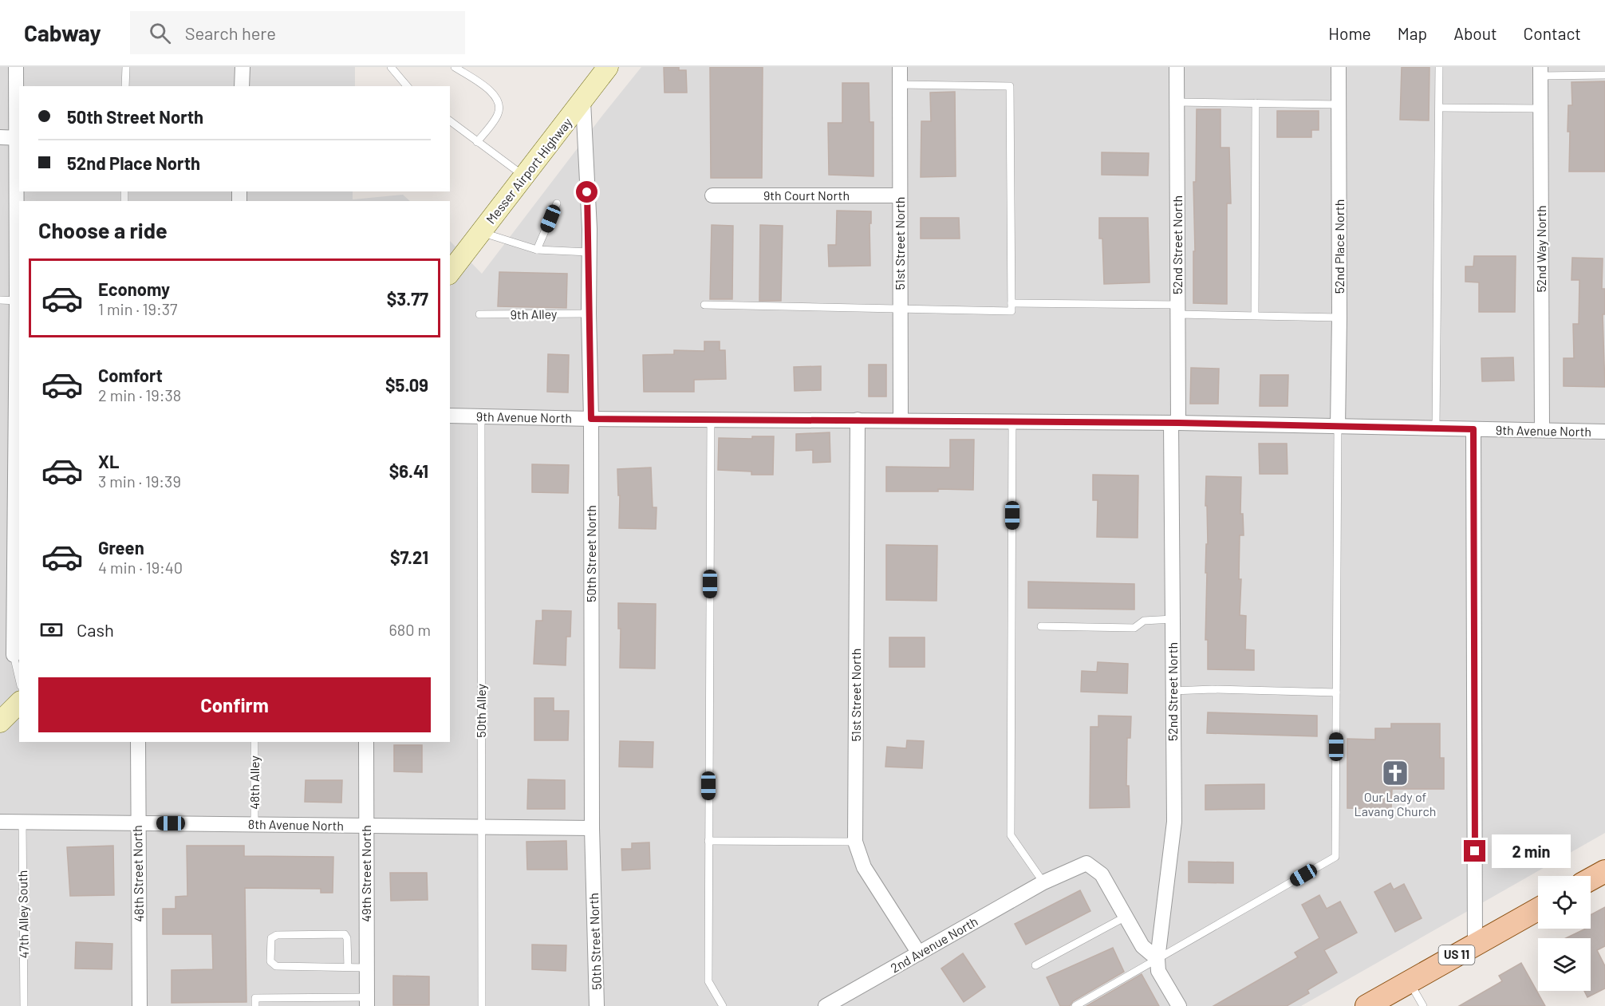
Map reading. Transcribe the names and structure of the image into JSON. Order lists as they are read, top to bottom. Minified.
{"streets":{"main road":["Messer Airport Highway","US 11"],"street":["9th Court North","51st Street North","52nd Street North","52nd Place North","52nd Way North","9th Avenue North","50th Street North","8th Avenue North","48th Street North","49th Street North","2nd Avenue North"],"lane":["9th Alley","50th Alley","48th Alley","47th Alley South"]},"crossings":[["Messer Airport Highway","50th Street North"],["9th Court North","51st Street North"],["51st Street North","9th Avenue North"],["51st Street North","2nd Avenue North"],["52nd Street North","9th Avenue North"],["52nd Street North","2nd Avenue North"],["52nd Place North","9th Avenue North"],["52nd Way North","9th Avenue North"],["9th Alley","50th Street North"],["9th Avenue North","50th Street North"],["9th Avenue North","50th Alley"],["50th Street North","8th Avenue North"],["50th Alley","8th Avenue North"],["48th Alley","8th Avenue North"],["8th Avenue North","48th Street North"],["8th Avenue North","49th Street North"],["8th Avenue North","47th Alley South"]],"places":{"church":["Our Lady of Lavang Church"]},"page":{"header":"Cabway","search":"Search here","nav":["Home","Map","About","Contact"],"banner":["50th Street North","52nd Place North"],"heading":"Choose a ride","list":[{"name":"Economy","note":"1 min · 19:37","value":"$3.77"},{"name":"Comfort","note":"2 min · 19:38","value":"$5.09"},{"name":"XL","note":"3 min · 19:39","value":"$6.41"},{"name":"Green","note":"4 min · 19:40","value":"$7.21"}],"pay":["Cash","680 m"],"buttons":"Confirm","bubble":"2 min"}}
